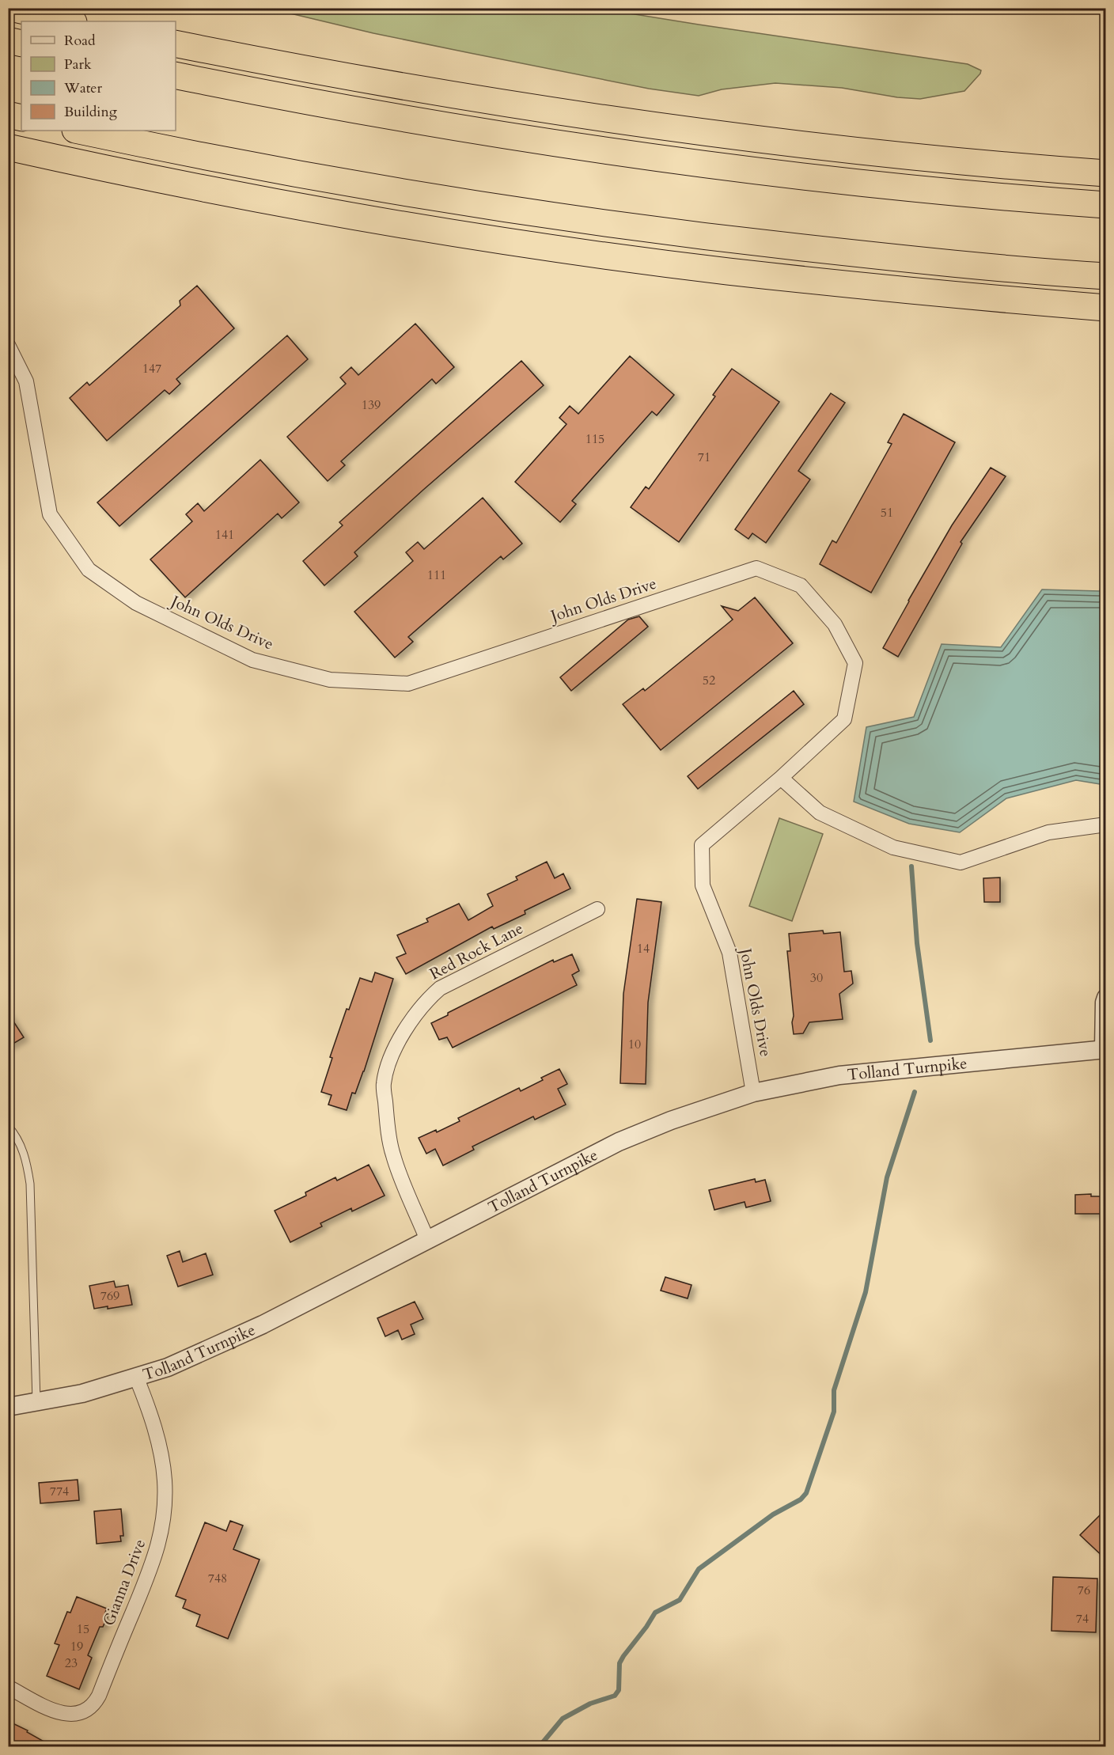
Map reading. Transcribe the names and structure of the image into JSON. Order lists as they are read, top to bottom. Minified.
{"streets":{"street":["John Olds Drive","Red Rock Lane","Tolland Turnpike","Gianna Drive"]},"crossings":[["John Olds Drive","Tolland Turnpike"],["Red Rock Lane","Tolland Turnpike"],["Tolland Turnpike","Gianna Drive"]],"house_numbers":["147","139","115","71","51","141","111","52","14","30","10","769","774","748","76","74","15","19","23"],"legend":["Road","Park","Water","Building"]}
